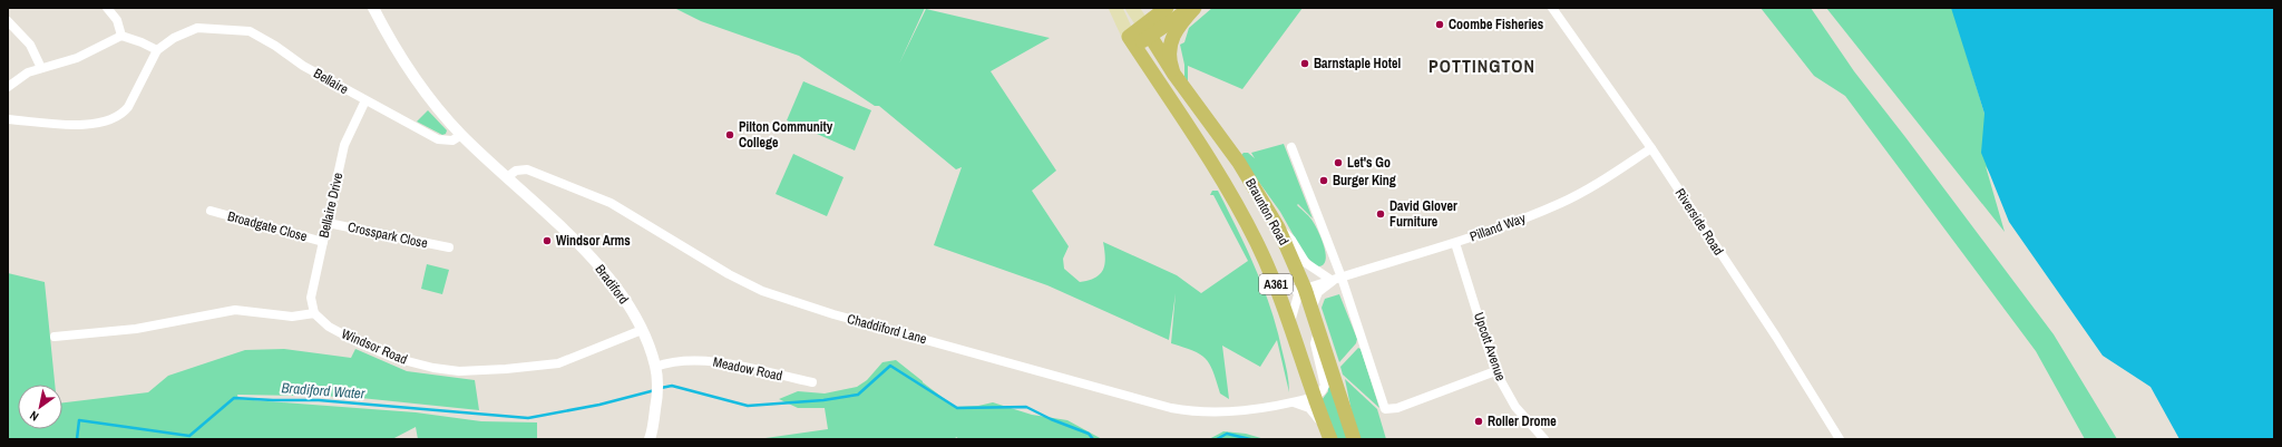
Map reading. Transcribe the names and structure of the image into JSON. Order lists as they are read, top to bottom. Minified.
{"streets":{"main road":["Braunton Road","A361"],"street":["Bellaire","Bellaire Drive","Riverside Road","Broadgate Close","Pilland Way","Crosspark Close","Bradiford","Chaddiford Lane","Windsor Road","Upcott Avenue","Meadow Road"]},"crossings":[["Bellaire","Bellaire Drive"],["Bellaire","Bradiford"],["Bellaire Drive","Broadgate Close"],["Bellaire Drive","Crosspark Close"],["Bellaire Drive","Windsor Road"],["Braunton Road","Pilland Way"],["Braunton Road","A361"],["Braunton Road","Chaddiford Lane"],["Riverside Road","Pilland Way"],["Pilland Way","Upcott Avenue"],["Bradiford","Chaddiford Lane"],["Bradiford","Windsor Road"],["Bradiford","Meadow Road"]],"districts":["POTTINGTON"],"water":["Bradiford Water"],"places":["Coombe Fisheries","Barnstaple Hotel","Pilton Community College","Let's Go","Burger King","David Glover Furniture","Windsor Arms","Roller Drome"],"north":"bottom left"}
